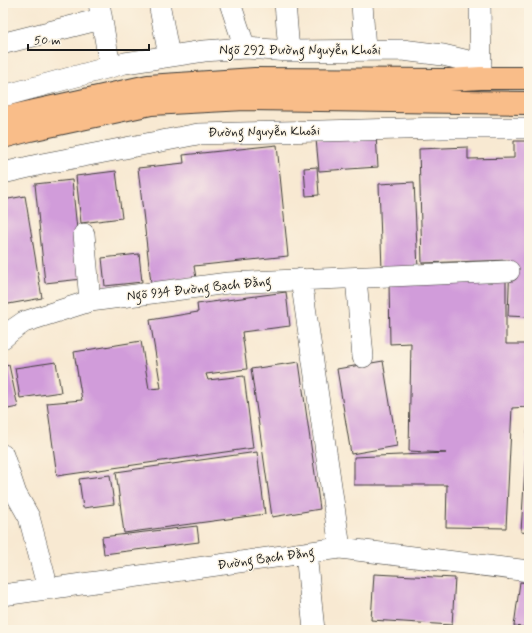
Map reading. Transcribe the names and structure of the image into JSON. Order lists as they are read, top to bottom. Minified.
{"streets":{"street":["Ngõ 292 Đường Nguyễn Khoái","Đường Nguyễn Khoái","Ngõ 934 Đường Bạch Đằng","Đường Bạch Đằng"]},"scale_bar":"50 m"}
